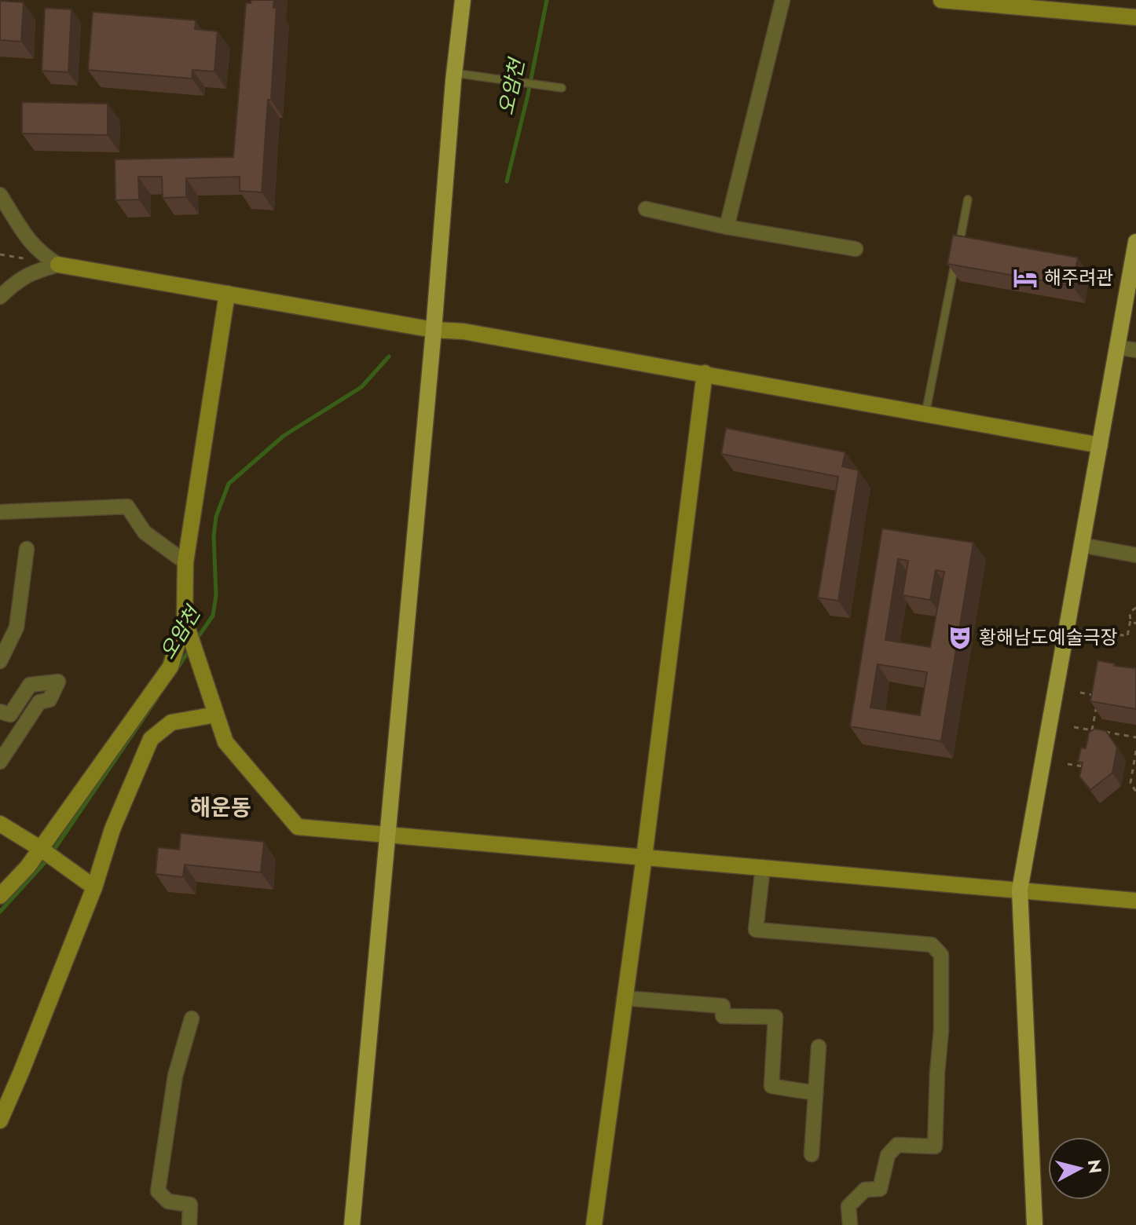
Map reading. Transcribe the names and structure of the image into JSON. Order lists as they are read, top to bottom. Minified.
{"districts":["해운동"],"water":["오암천"],"places":{"hotel":["해주려관"],"theatre":["황해남도예술극장"]},"north":"right"}
